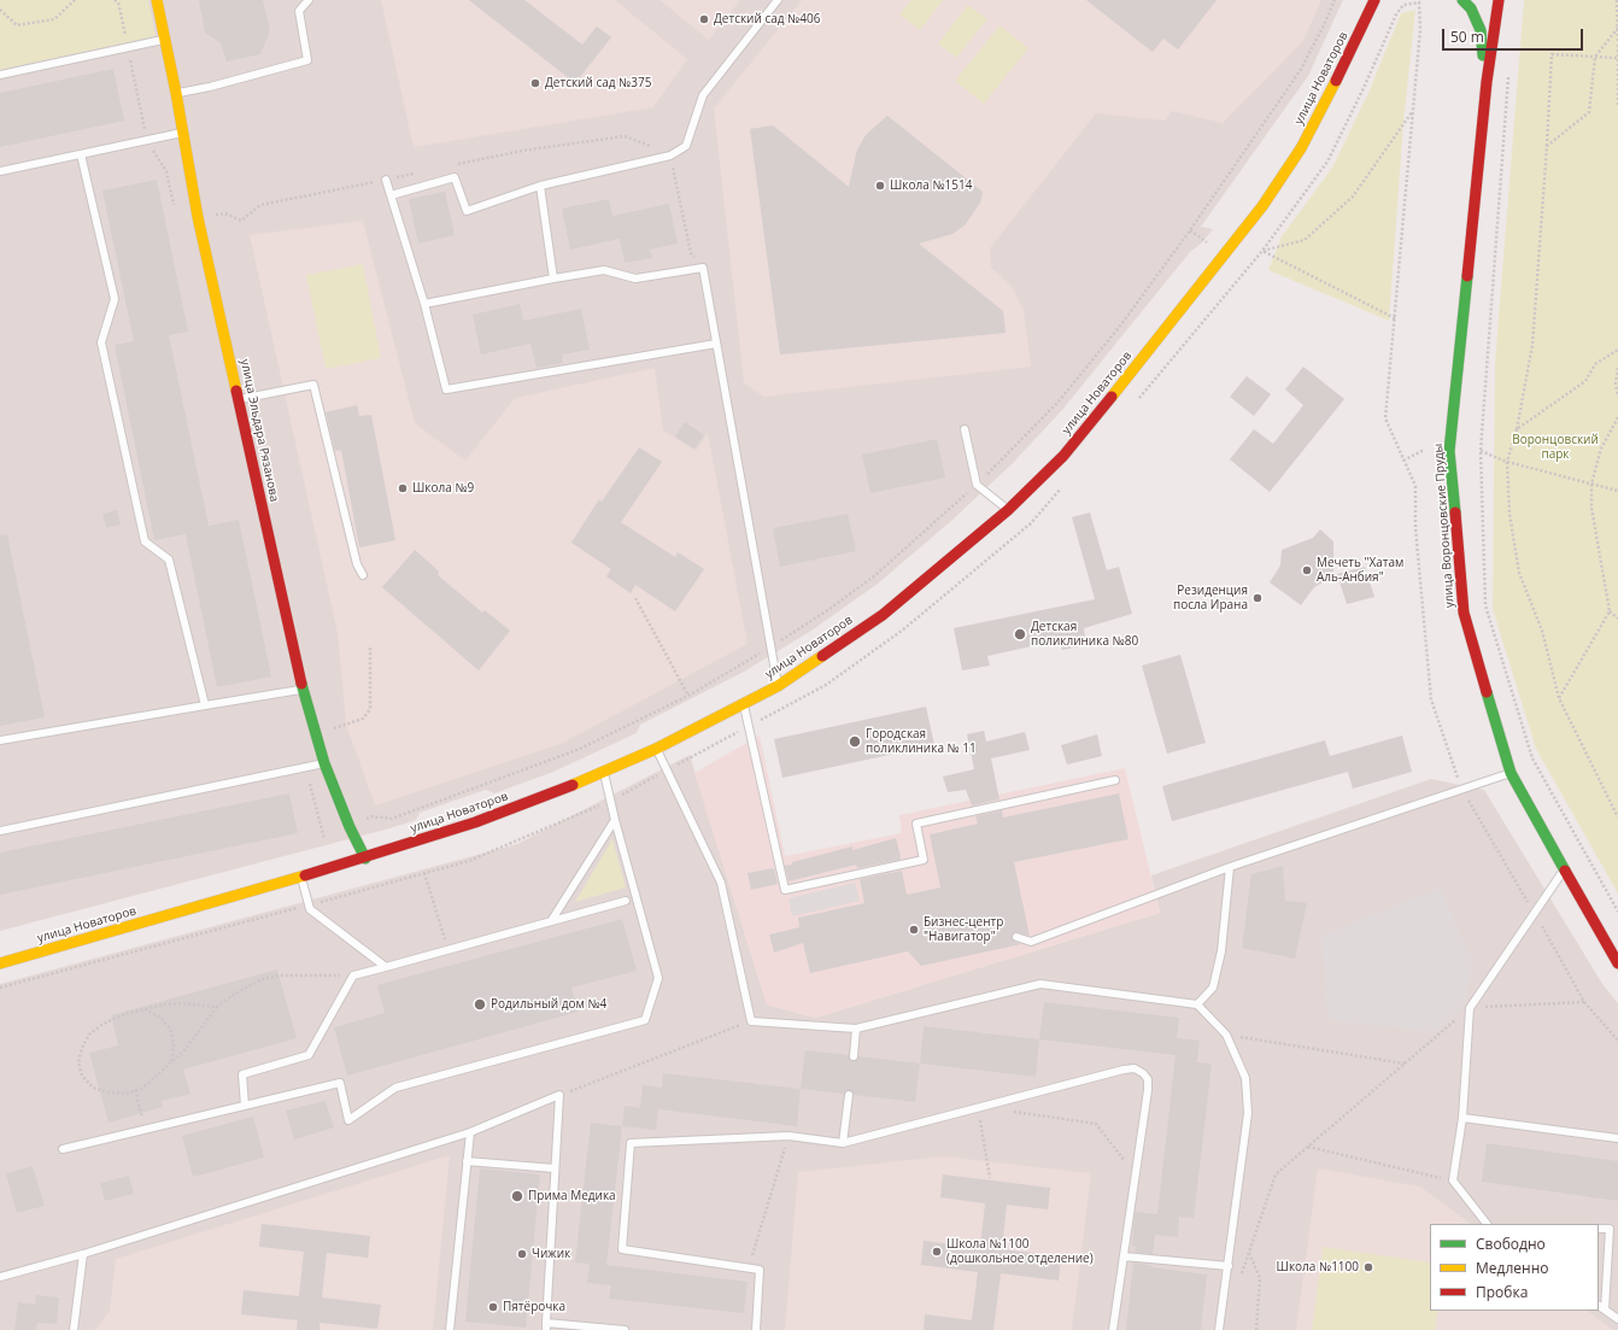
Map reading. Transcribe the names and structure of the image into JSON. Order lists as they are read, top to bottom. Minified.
{"streets":{"street":["улица Новаторов","улица Эльдара Рязанова","улица Воронцовские Пруды"]},"crossings":[["улица Новаторов","улица Эльдара Рязанова"]],"parks":["Воронцовский парк"],"places":["Детский сад №406","Детский сад №375","Школа №1514","Школа №9","Мечеть \"Хатам Аль-Анбия\"","Резиденция посла Ирана","Детская поликлиника №80","Городская поликлиника № 11","Бизнеc-центр \"Навигатор\"","Родильный дом №4","Прима Медика","Школа №1100 (дошкольное отделение)","Чижик","Школа №1100","Пятёрочка"],"legend":["Свободно","Медленно","Пробка"],"scale_bar":"50 m"}
